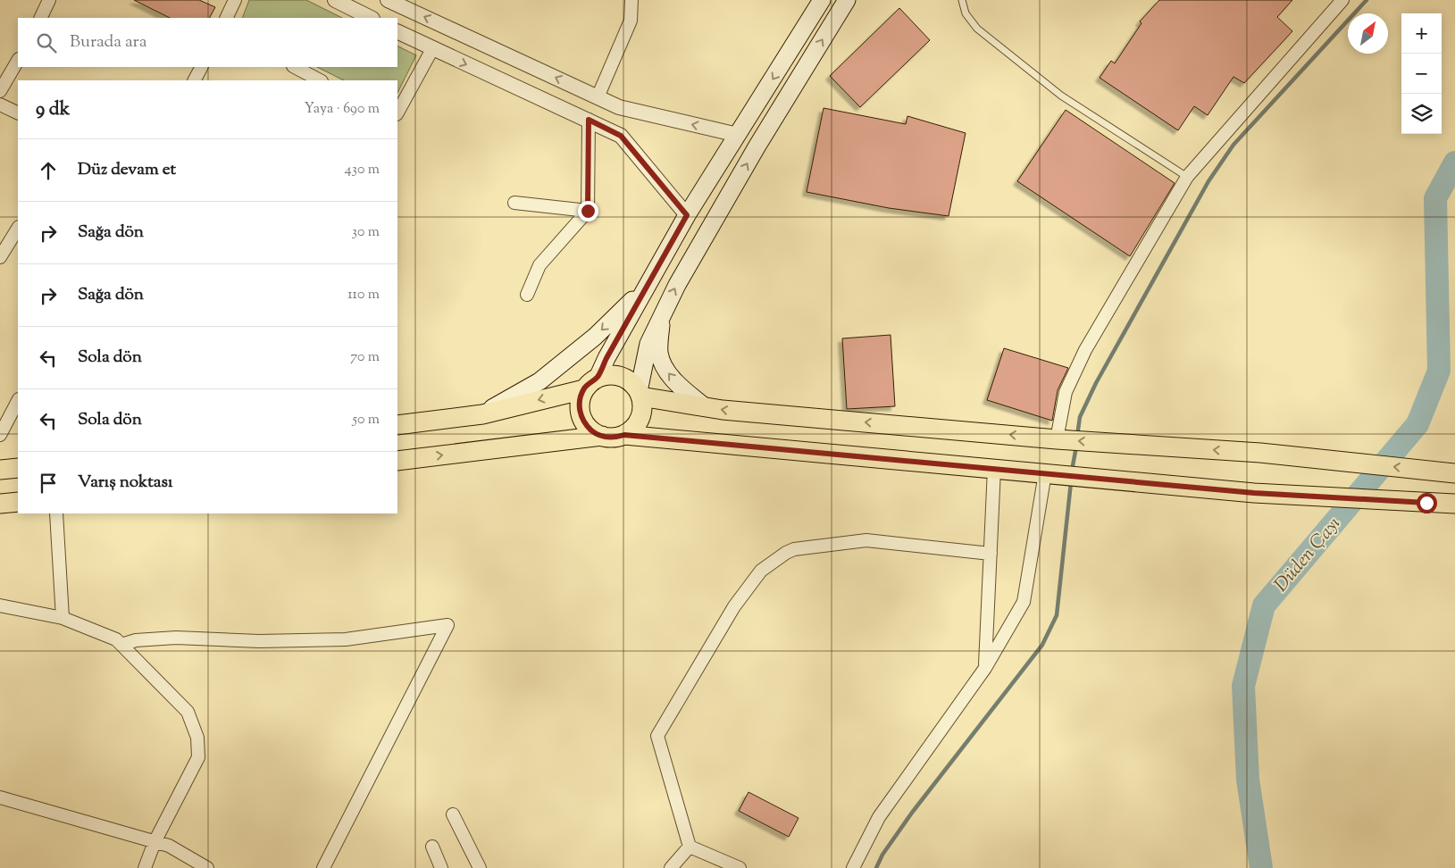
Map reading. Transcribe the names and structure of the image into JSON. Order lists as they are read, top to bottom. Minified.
{"water":["Düden Çayı"],"north":"top right","page":{"map_buttons":["+","−"],"search":"Burada ara","heading":["9 dk","Yaya · 690 m"],"list":[["Düz devam et","430 m"],["Sağa dön","30 m"],["Sağa dön","110 m"],["Sola dön","70 m"],["Sola dön","50 m"],"Varış noktası"]}}
